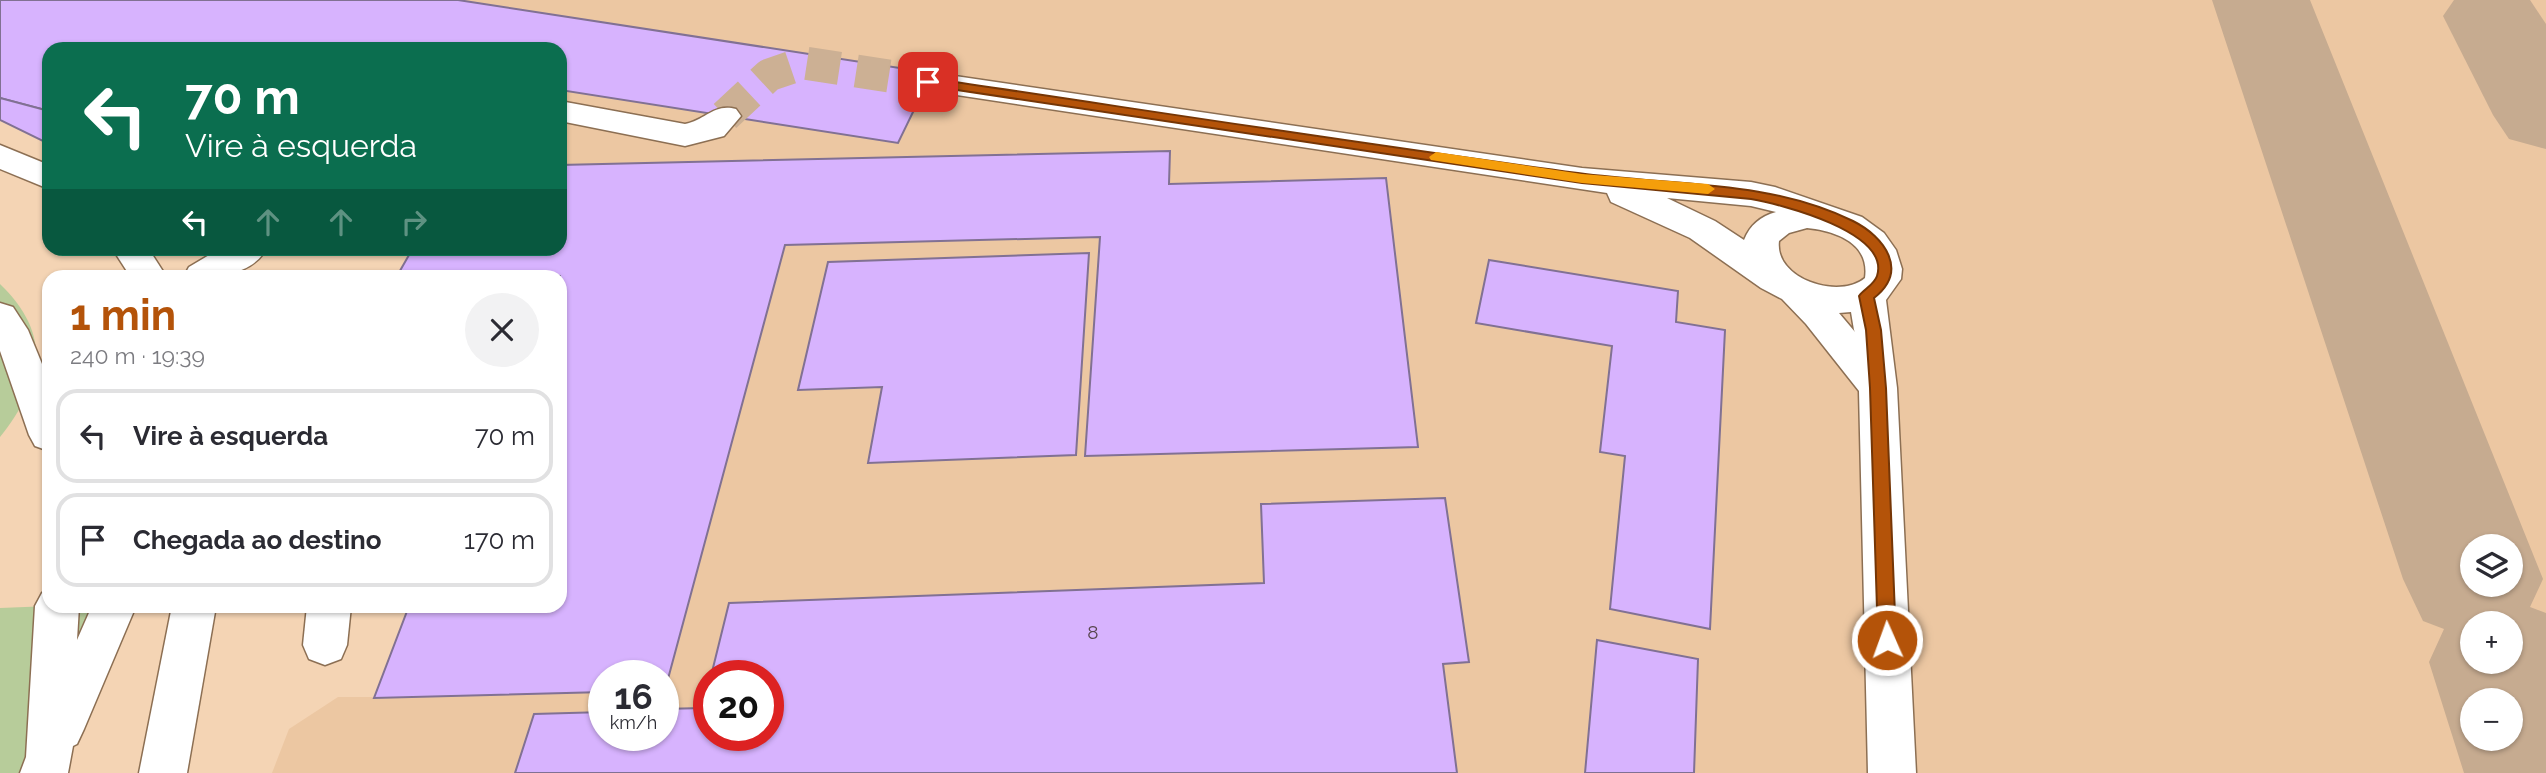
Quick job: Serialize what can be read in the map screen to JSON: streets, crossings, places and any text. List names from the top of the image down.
{
  "house_numbers": ["8"],
  "page": {
    "turn": ["70 m", "Vire à esquerda"],
    "heading": ["1 min", "240 m · 19:39"],
    "list": [
      {
        "name": "Vire à esquerda",
        "value": "70 m"
      },
      {
        "name": "Chegada ao destino",
        "value": "170 m"
      }
    ],
    "map_buttons": ["+", "−"],
    "speed": "16 km/h",
    "limit": "20"
  }
}
